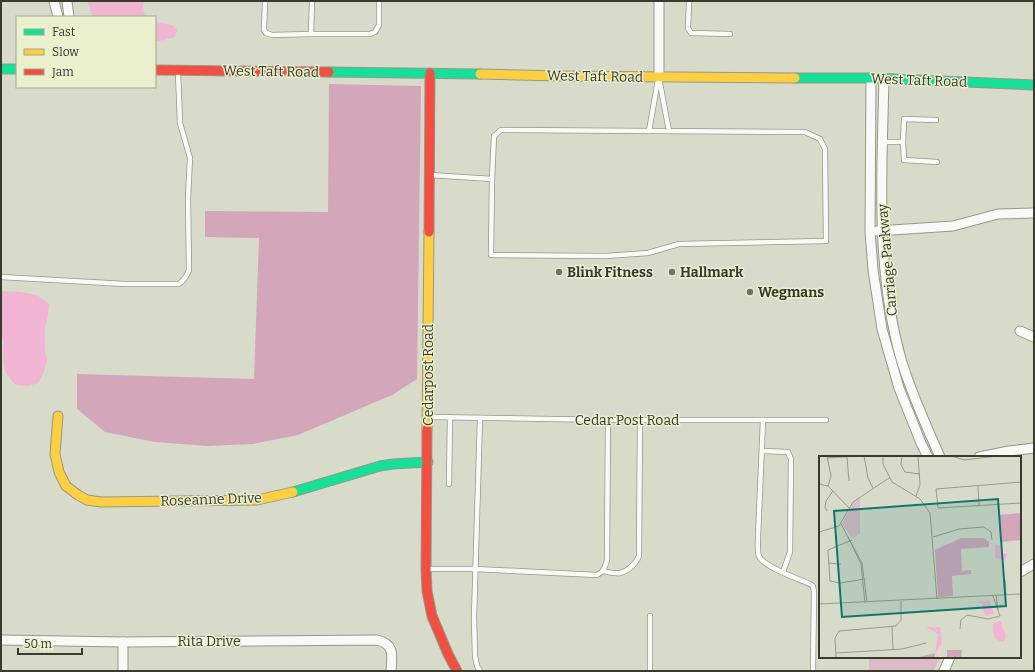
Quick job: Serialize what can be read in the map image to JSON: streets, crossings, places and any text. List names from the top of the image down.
{
  "streets": {
    "street": [
      "West Taft Road",
      "Carriage Parkway",
      "Cedarpost Road",
      "Roseanne Drive",
      "Rita Drive"
    ],
    "lane": ["Cedar Post Road"]
  },
  "crossings": [
    ["West Taft Road", "Carriage Parkway"],
    ["West Taft Road", "Cedarpost Road"],
    ["Cedarpost Road", "Cedar Post Road"],
    ["Cedarpost Road", "Roseanne Drive"]
  ],
  "places": ["Blink Fitness", "Hallmark", "Wegmans"],
  "legend": ["Fast", "Slow", "Jam"],
  "scale_bar": "50 m"
}
